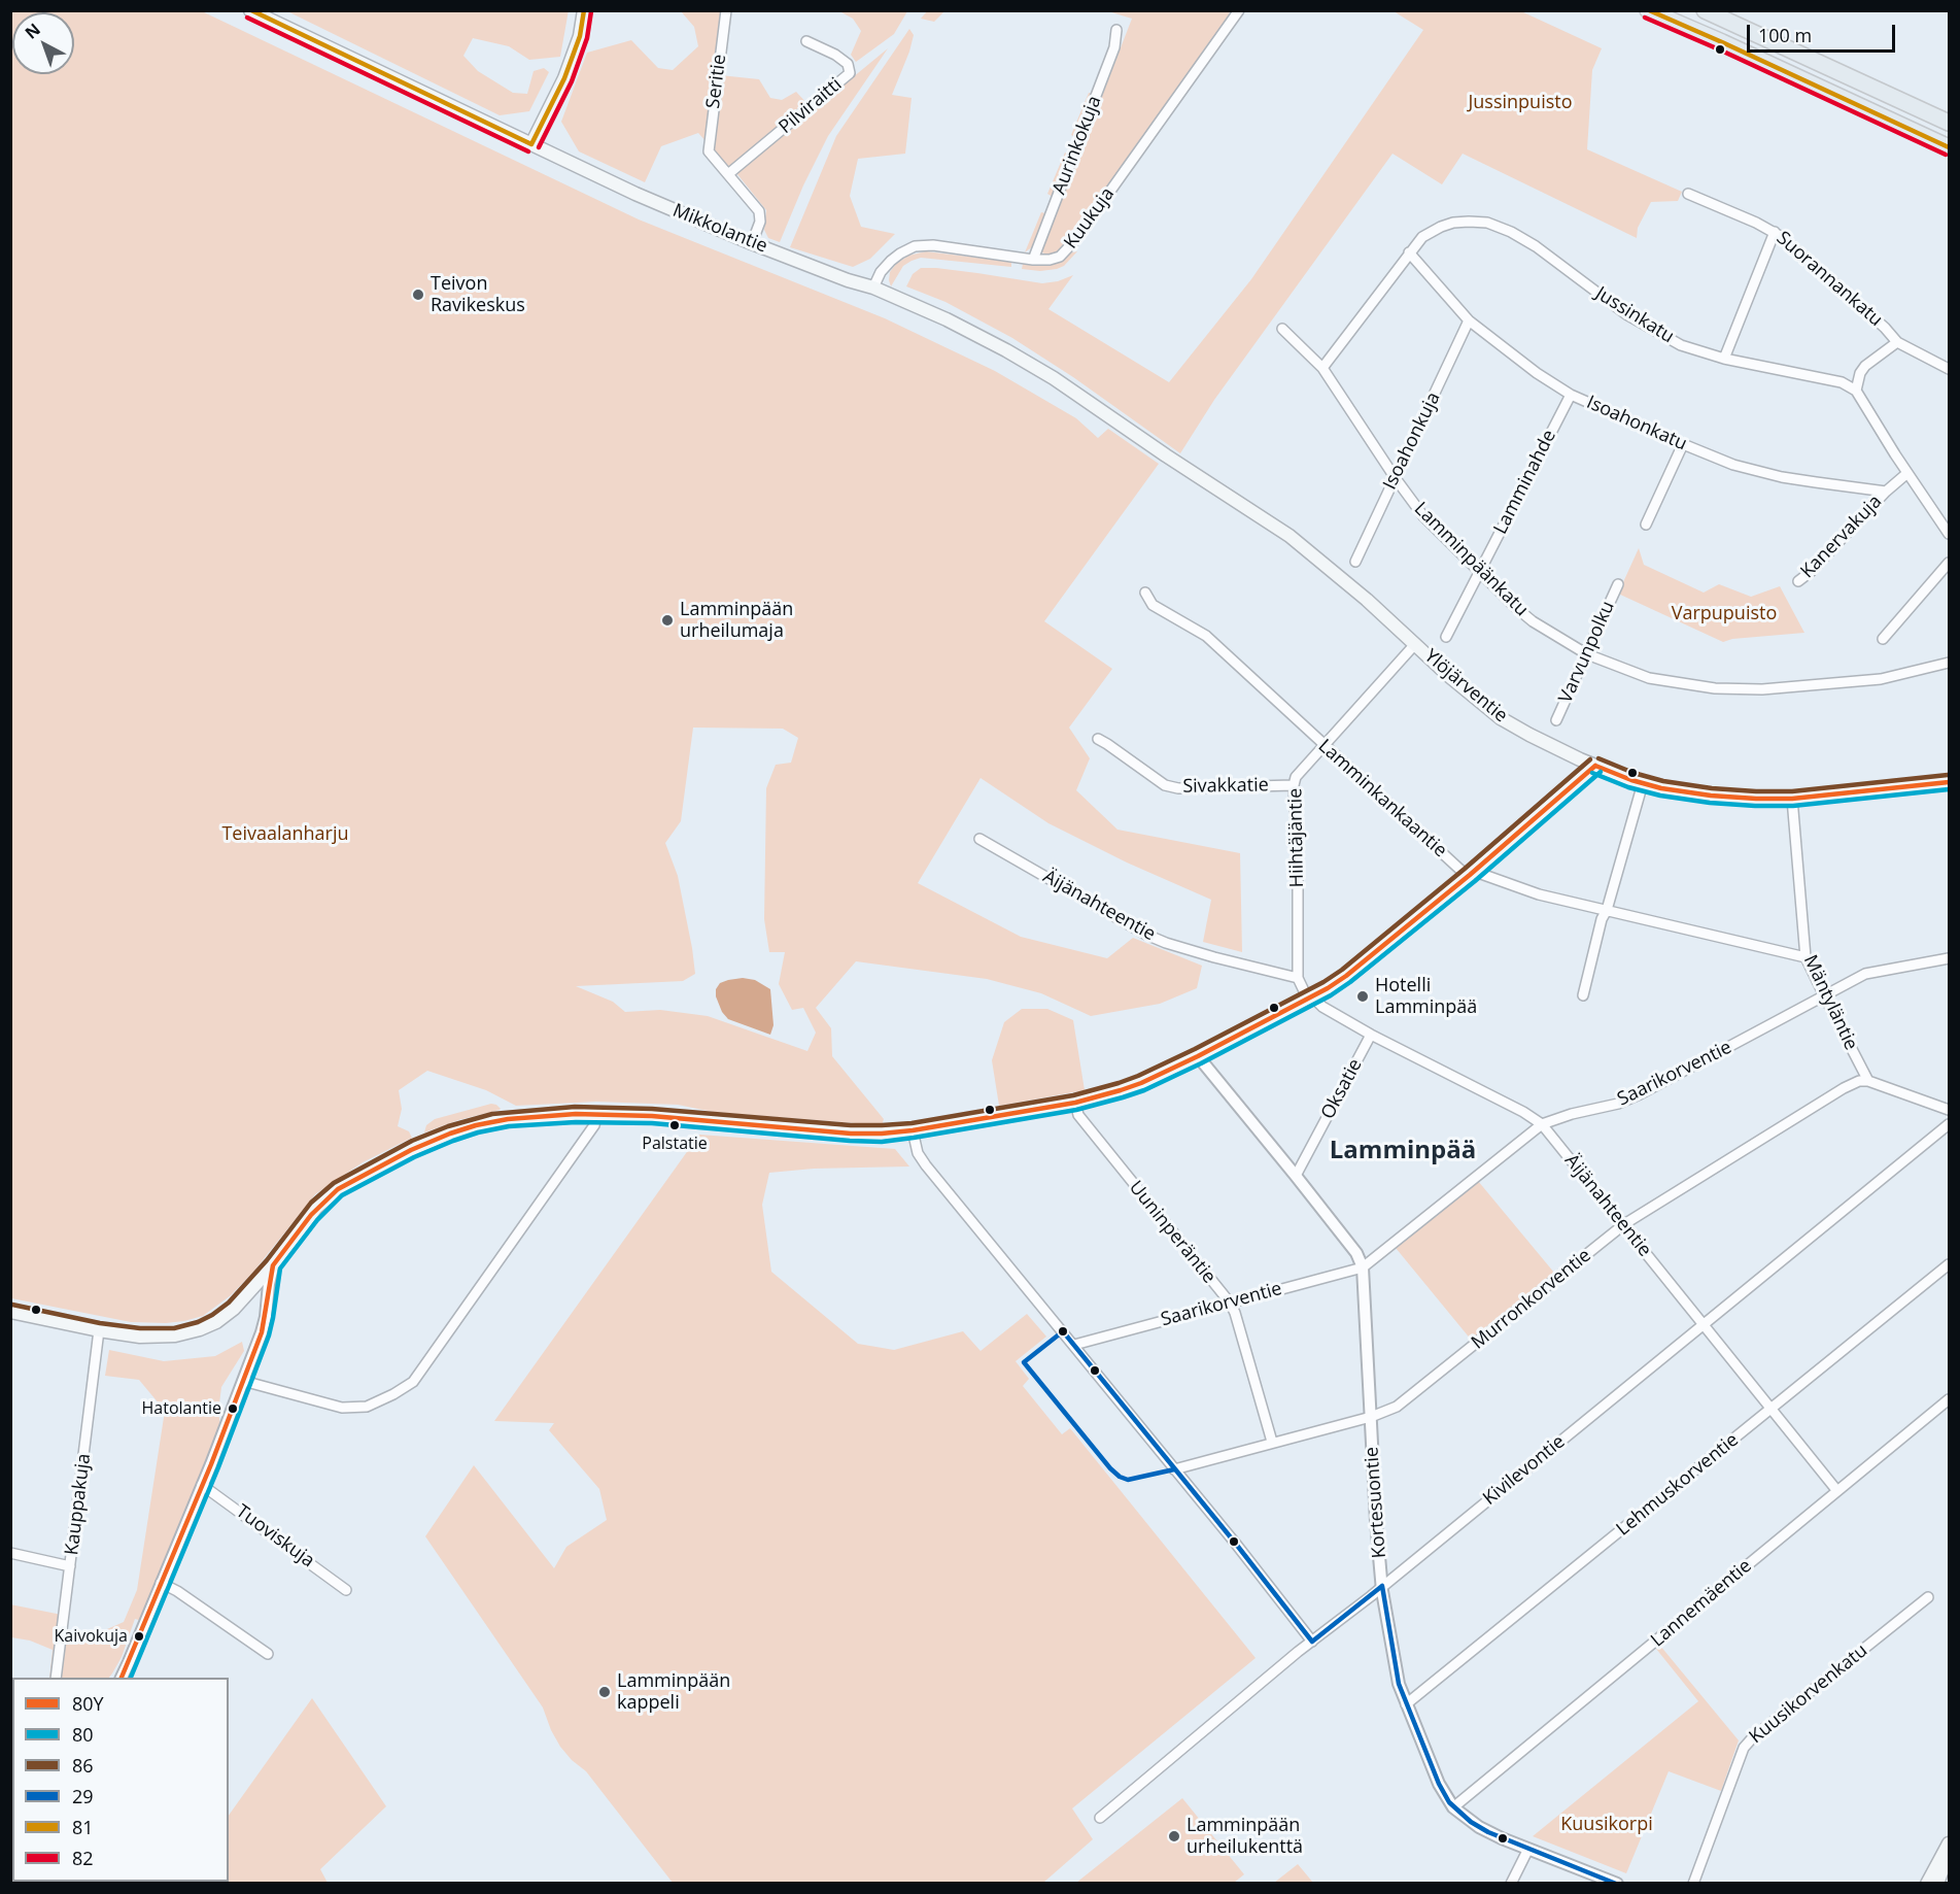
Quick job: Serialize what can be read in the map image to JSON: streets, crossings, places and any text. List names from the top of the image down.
{
  "streets": {
    "main road": ["Mikkolantie", "Ylöjärventie"],
    "street": [
      "Seritie",
      "Pilviraitti",
      "Aurinkokuja",
      "Kuukuja",
      "Suorannankatu",
      "Jussinkatu",
      "Isoahonkatu",
      "Isoahonkuja",
      "Lamminahde",
      "Kanervakuja",
      "Lamminpäänkatu",
      "Varvunpolku",
      "Sivakkatie",
      "Lamminkankaantie",
      "Hiihtäjäntie",
      "Äijänahteentie",
      "Mäntyläntie",
      "Saarikorventie",
      "Oksatie",
      "Uuninperäntie",
      "Murronkorventie",
      "Kivilevontie",
      "Lehmuskorventie",
      "Kortesuontie",
      "Kauppakuja",
      "Tuoviskuja",
      "Lannemäentie",
      "Kuusikorvenkatu"
    ]
  },
  "crossings": [
    ["Seritie", "Pilviraitti"],
    ["Aurinkokuja", "Kuukuja"],
    ["Kuukuja", "Mikkolantie"],
    ["Mikkolantie", "Ylöjärventie"],
    ["Suorannankatu", "Jussinkatu"],
    ["Jussinkatu", "Isoahonkatu"],
    ["Jussinkatu", "Lamminpäänkatu"],
    ["Isoahonkatu", "Isoahonkuja"],
    ["Isoahonkatu", "Lamminahde"],
    ["Isoahonkatu", "Kanervakuja"],
    ["Isoahonkuja", "Lamminpäänkatu"],
    ["Lamminahde", "Lamminpäänkatu"],
    ["Lamminpäänkatu", "Varvunpolku"],
    ["Ylöjärventie", "Hiihtäjäntie"],
    ["Ylöjärventie", "Mäntyläntie"],
    ["Sivakkatie", "Hiihtäjäntie"],
    ["Lamminkankaantie", "Hiihtäjäntie"],
    ["Lamminkankaantie", "Mäntyläntie"],
    ["Hiihtäjäntie", "Äijänahteentie"],
    ["Äijänahteentie", "Saarikorventie"],
    ["Äijänahteentie", "Oksatie"],
    ["Äijänahteentie", "Murronkorventie"],
    ["Äijänahteentie", "Kivilevontie"],
    ["Äijänahteentie", "Lehmuskorventie"],
    ["Äijänahteentie", "Lannemäentie"],
    ["Mäntyläntie", "Saarikorventie"],
    ["Mäntyläntie", "Murronkorventie"],
    ["Saarikorventie", "Uuninperäntie"],
    ["Saarikorventie", "Kortesuontie"],
    ["Oksatie", "Kortesuontie"],
    ["Uuninperäntie", "Murronkorventie"],
    ["Murronkorventie", "Kortesuontie"],
    ["Kivilevontie", "Kortesuontie"],
    ["Lehmuskorventie", "Kortesuontie"],
    ["Kortesuontie", "Lannemäentie"]
  ],
  "districts": ["Lamminpää"],
  "parks": [
    "Jussinpuisto",
    "Varpupuisto",
    "Teivaalanharju",
    "Kuusikorpi"
  ],
  "places": [
    "Teivon Ravikeskus",
    "Lamminpään urheilumaja",
    "Hotelli Lamminpää",
    "Palstatie",
    "Hatolantie",
    "Kaivokuja",
    "Lamminpään kappeli",
    "Lamminpään urheilukenttä"
  ],
  "lines": [
    "transit line 81",
    "transit line 82",
    "transit line 86",
    "transit line 80Y",
    "transit line 80",
    "transit line 29"
  ],
  "legend": [
    "80Y",
    "80",
    "86",
    "29",
    "81",
    "82"
  ],
  "scale_bar": "100 m",
  "north": "top left"
}
